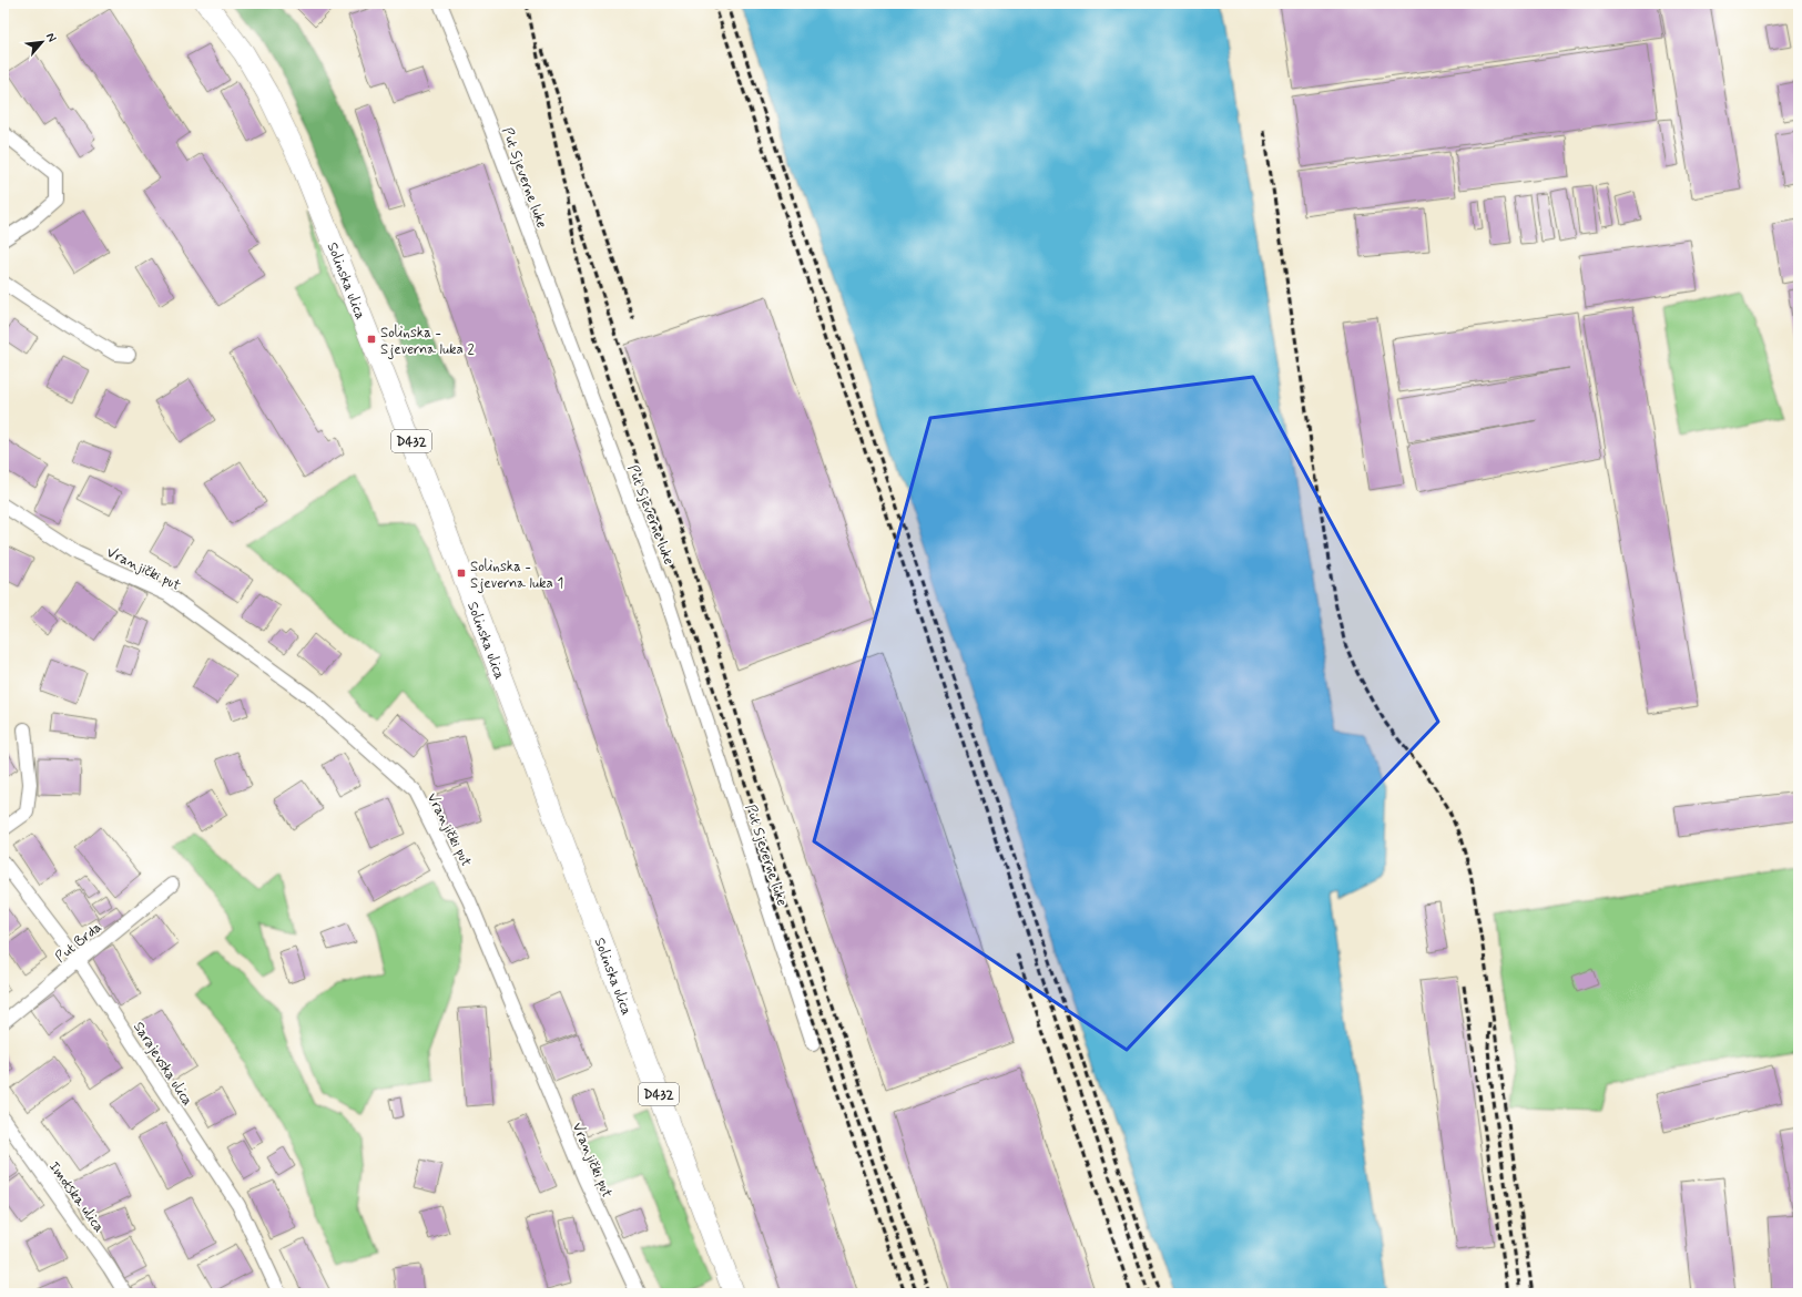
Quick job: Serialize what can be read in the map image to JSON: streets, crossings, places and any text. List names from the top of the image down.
{
  "streets": {
    "main road": ["Solinska ulica", "D432"],
    "street": [
      "Put Sjeverne luke",
      "Vranjički put",
      "Put Brda",
      "Sarajevska ulica",
      "Imotska ulica"
    ]
  },
  "crossings": [
    ["Put Brda", "Sarajevska ulica"]
  ],
  "places": {
    "transit": ["Solinska - Sjeverna luka 2", "Solinska - Sjeverna luka 1"]
  },
  "north": "top right"
}
